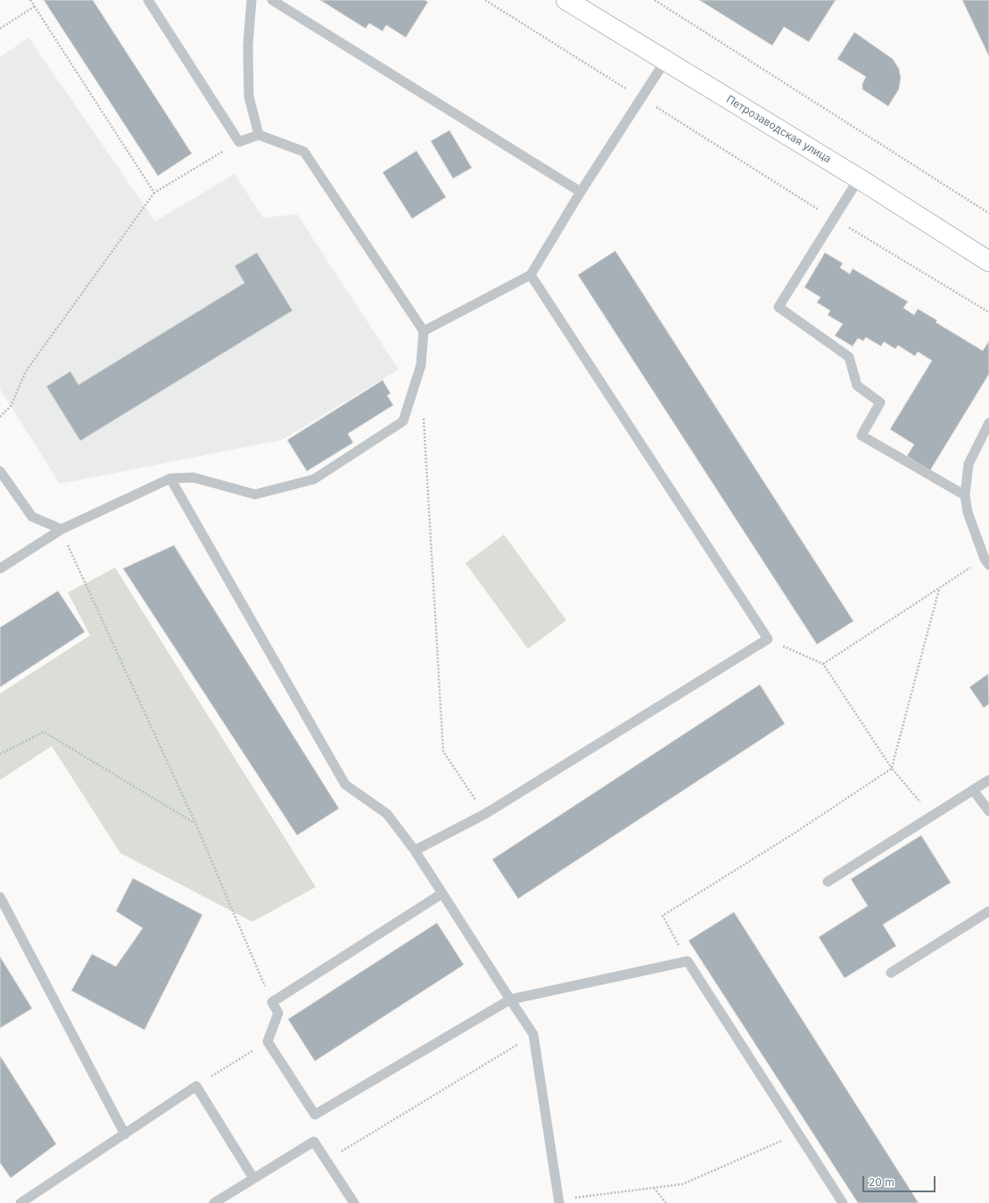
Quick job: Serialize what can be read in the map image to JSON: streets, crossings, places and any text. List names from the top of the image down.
{
  "streets": {
    "main road": ["Петрозаводская улица"]
  },
  "scale_bar": "20 m"
}
